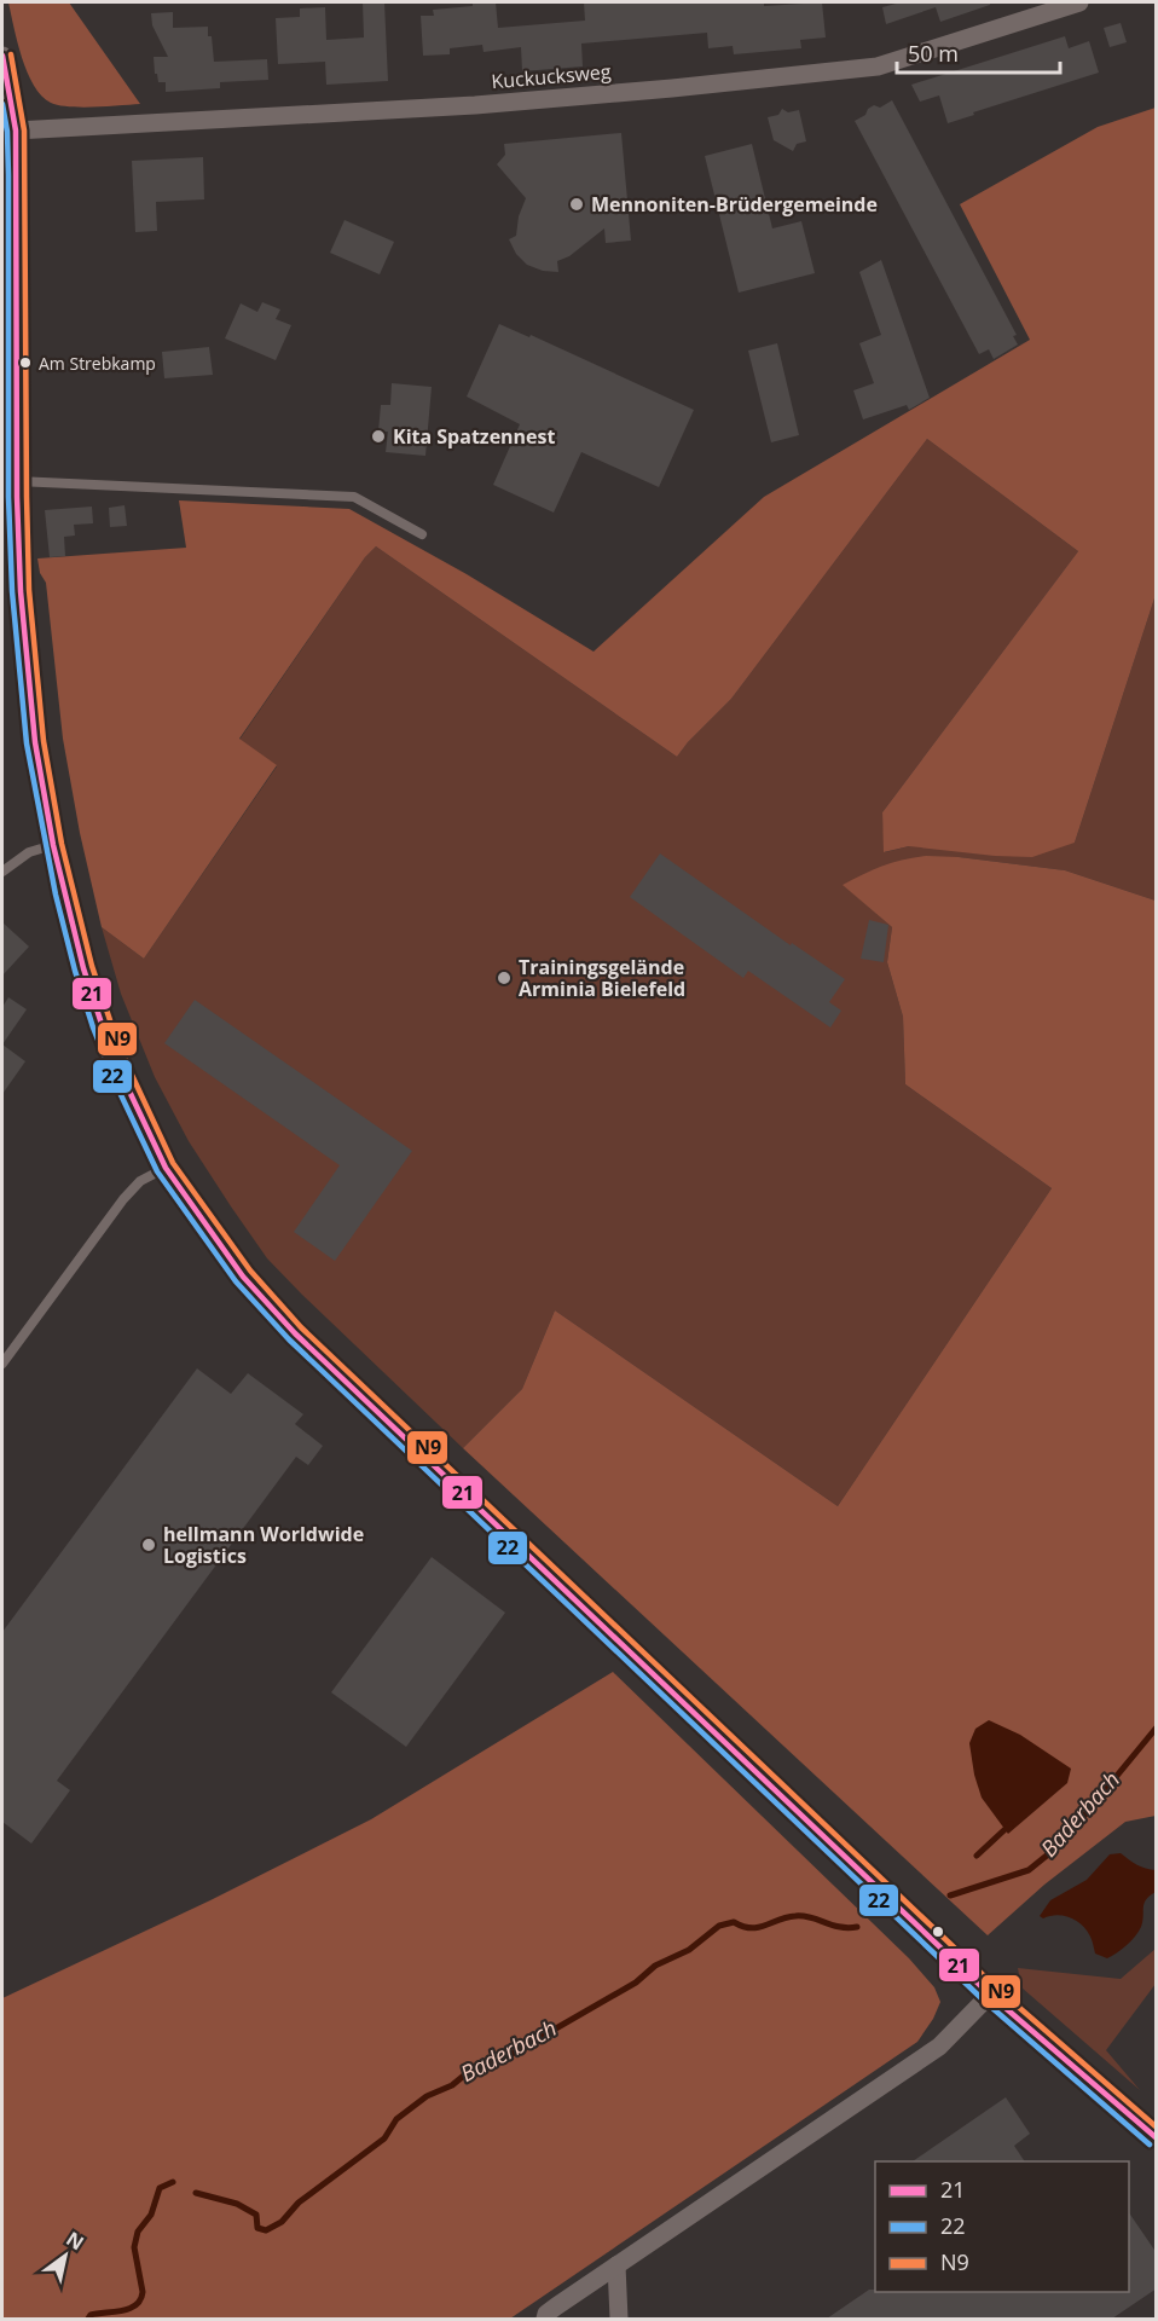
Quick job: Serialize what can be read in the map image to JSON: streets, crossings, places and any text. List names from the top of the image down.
{
  "streets": {
    "street": ["Kuckucksweg"]
  },
  "water": ["Baderbach"],
  "places": [
    "Mennoniten-Brüdergemeinde",
    "Am Strebkamp",
    "Kita Spatzennest",
    "Trainingsgelände Arminia Bielefeld",
    "hellmann Worldwide Logistics"
  ],
  "lines": ["transit line N9", "transit line 21", "transit line 22"],
  "legend": ["21", "22", "N9"],
  "scale_bar": "50 m",
  "north": "top right"
}
